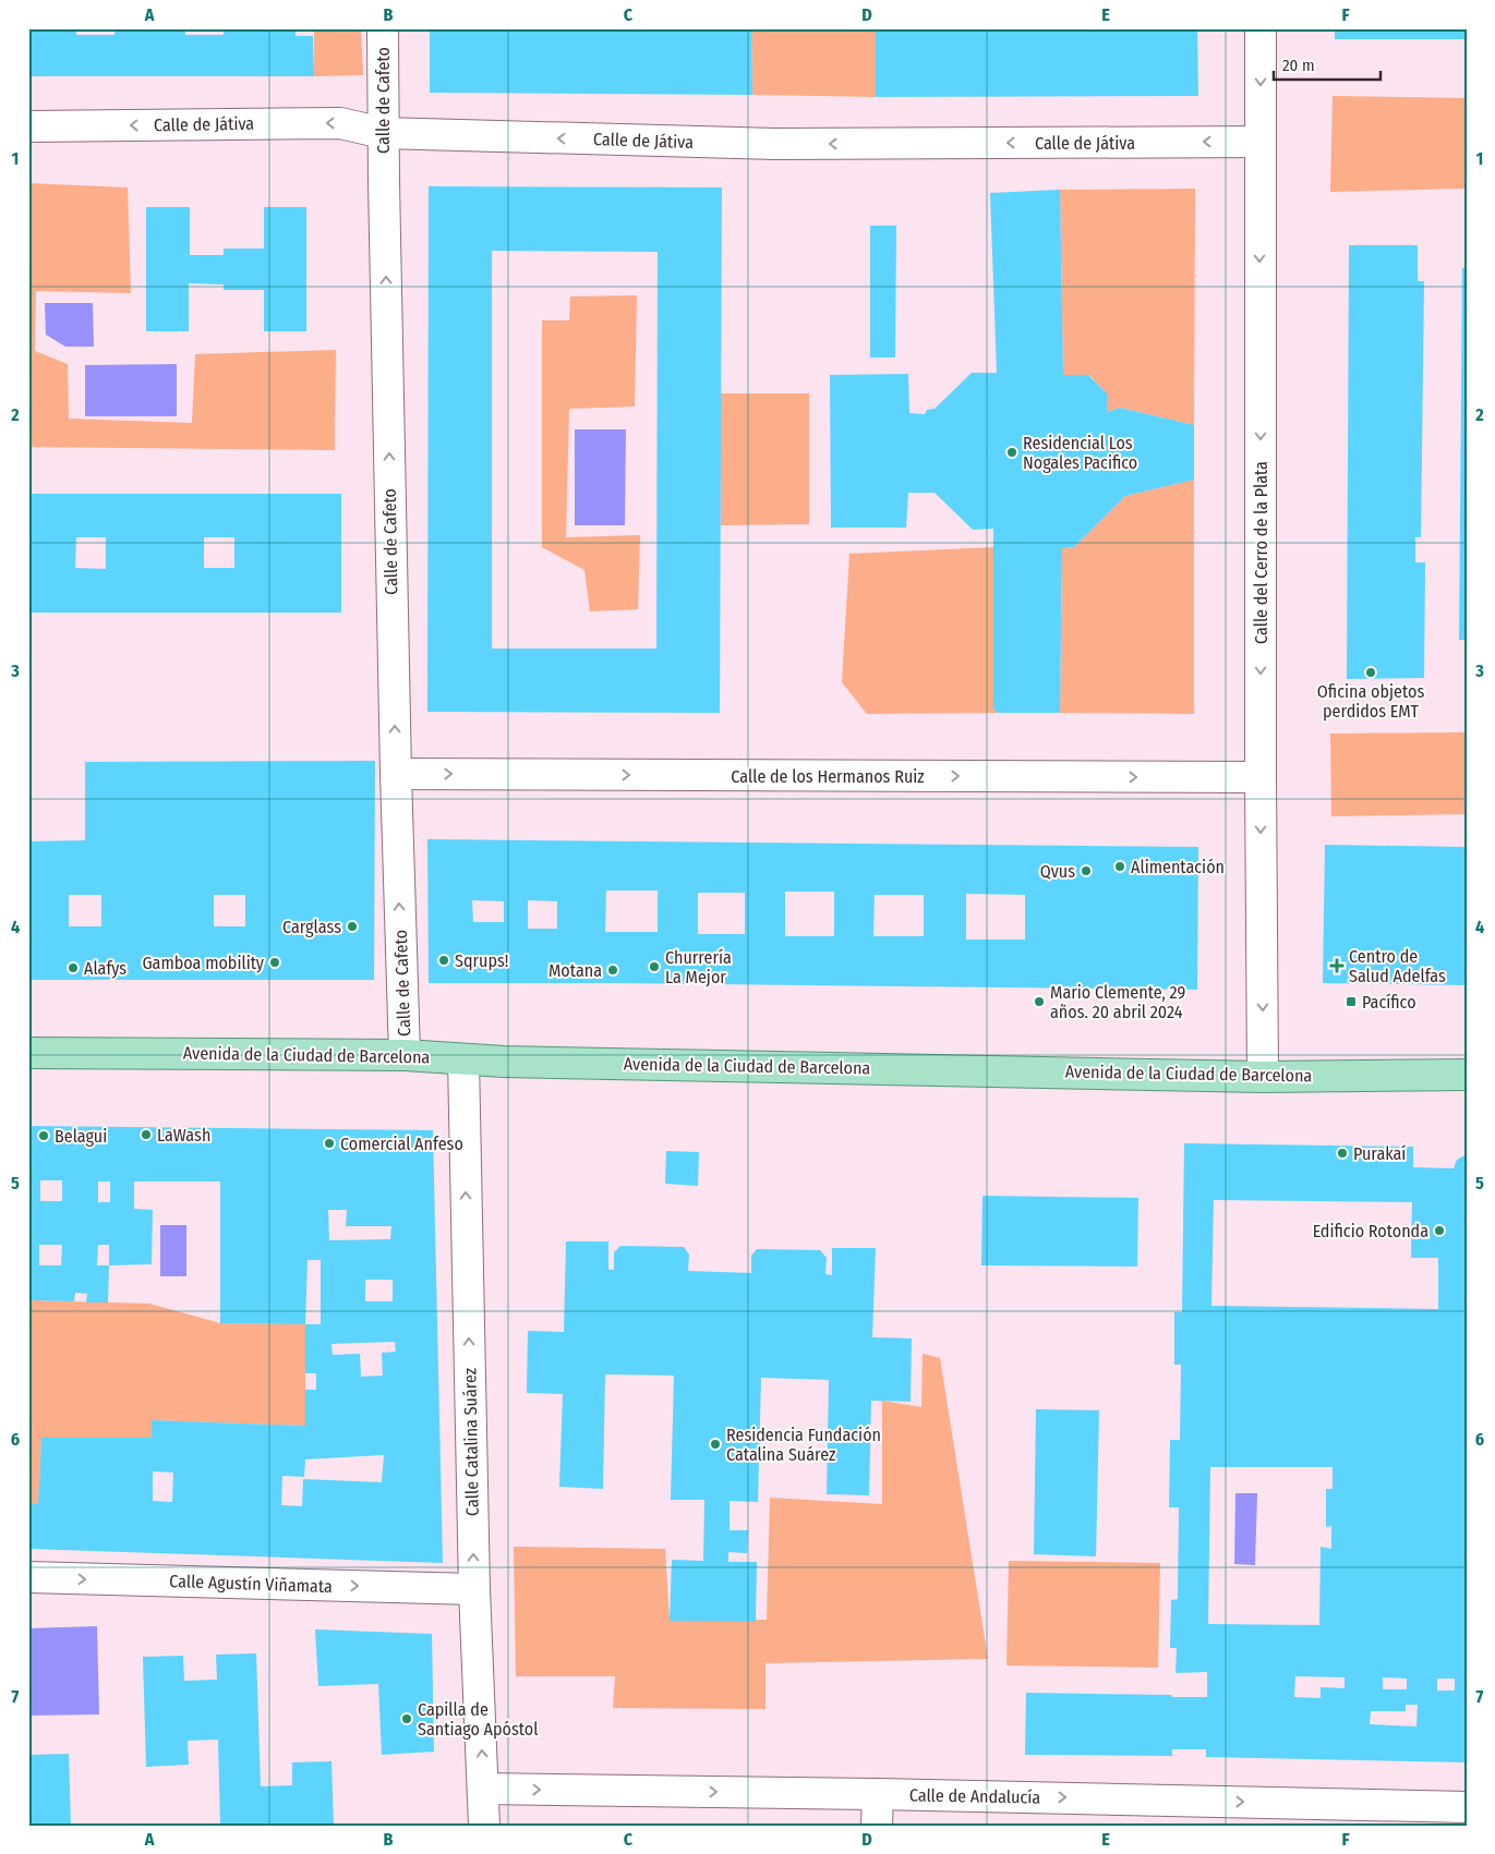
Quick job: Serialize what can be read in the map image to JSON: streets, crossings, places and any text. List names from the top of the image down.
{
  "streets": {
    "main road": ["Avenida de la Ciudad de Barcelona"],
    "street": [
      "Calle de Cafeto",
      "Calle de Játiva",
      "Calle del Cerro de la Plata",
      "Calle de los Hermanos Ruiz",
      "Calle Catalina Suárez",
      "Calle Agustín Viñamata",
      "Calle de Andalucía"
    ]
  },
  "crossings": [
    ["Calle de Cafeto", "Calle de Játiva"],
    ["Calle de Cafeto", "Calle de los Hermanos Ruiz"],
    ["Calle de Cafeto", "Avenida de la Ciudad de Barcelona"],
    ["Calle de Játiva", "Calle del Cerro de la Plata"],
    ["Calle del Cerro de la Plata", "Calle de los Hermanos Ruiz"],
    ["Calle del Cerro de la Plata", "Avenida de la Ciudad de Barcelona"],
    ["Avenida de la Ciudad de Barcelona", "Calle Catalina Suárez"],
    ["Calle Catalina Suárez", "Calle Agustín Viñamata"],
    ["Calle Catalina Suárez", "Calle de Andalucía"]
  ],
  "one_way": [
    "Calle de Cafeto",
    "Calle de Játiva",
    "Calle del Cerro de la Plata",
    "Calle de los Hermanos Ruiz",
    "Calle Catalina Suárez",
    "Calle Agustín Viñamata",
    "Calle de Andalucía"
  ],
  "places": {
    "other": [
      "Residencial Los Nogales Pacifico",
      "Oficina objetos perdidos EMT",
      "Alimentación",
      "Qvus",
      "Carglass",
      "Sqrups!",
      "Gamboa mobility",
      "Churrería La Mejor",
      "Alafys",
      "Motana",
      "Mario Clemente, 29 años. 20 abril 2024",
      "LaWash",
      "Belagui",
      "Comercial Anfeso",
      "Purakaí",
      "Edificio Rotonda",
      "Residencia Fundación Catalina Suárez",
      "Capilla de Santiago Apóstol"
    ],
    "health": ["Centro de Salud Adelfas"],
    "transit": ["Pacífico"]
  },
  "scale_bar": "20 m",
  "grid": {
    "columns": [
      "A",
      "B",
      "C",
      "D",
      "E",
      "F"
    ],
    "rows": [
      "1",
      "2",
      "3",
      "4",
      "5",
      "6",
      "7"
    ]
  }
}
